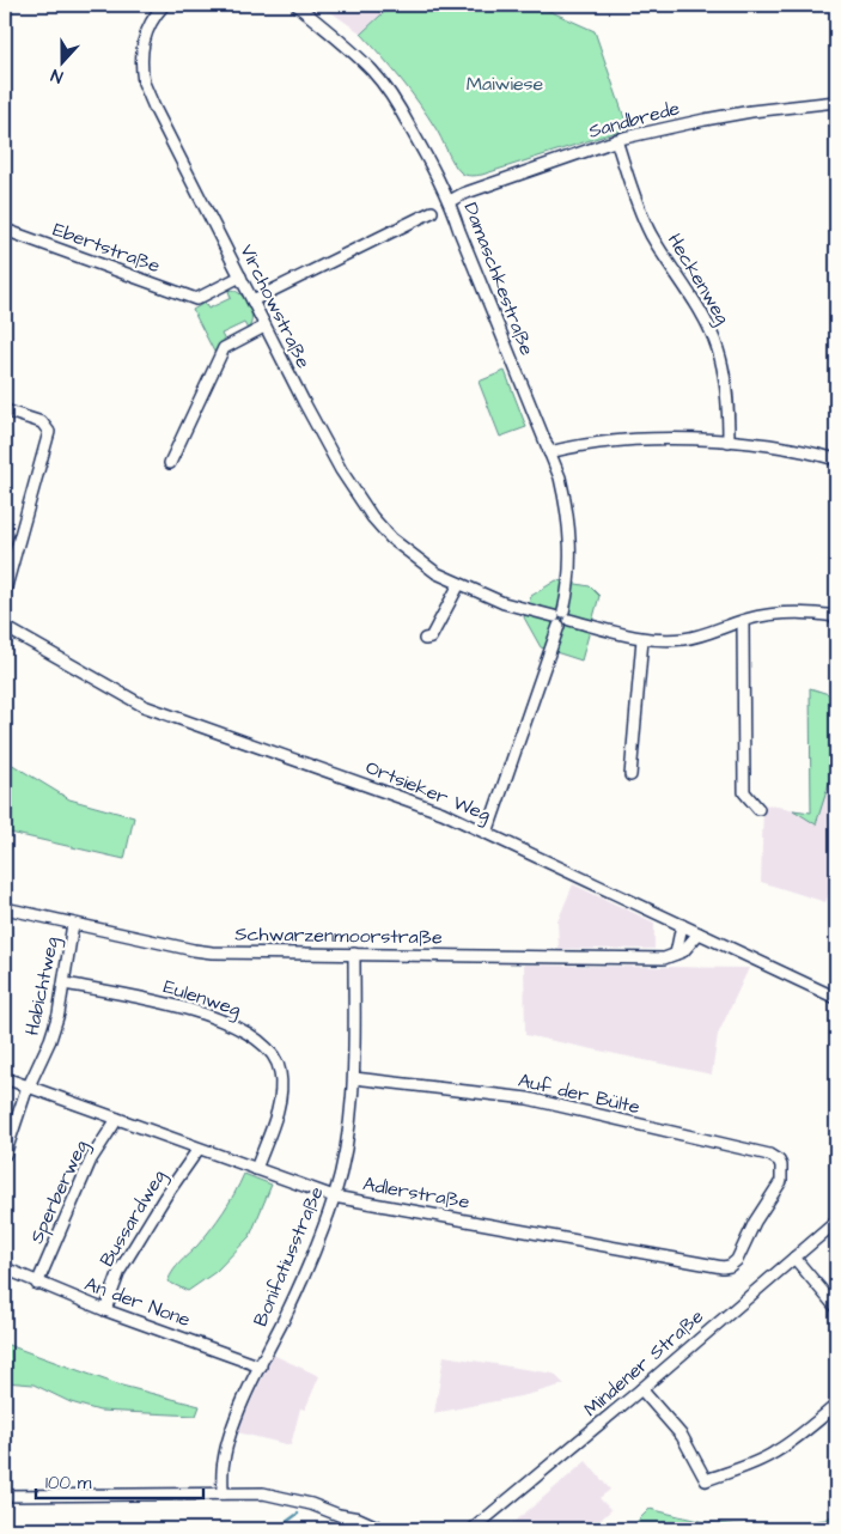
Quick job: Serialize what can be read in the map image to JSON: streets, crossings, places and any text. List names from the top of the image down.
{
  "streets": {
    "street": [
      "Sandbrede",
      "Ebertstraße",
      "Damaschkestraße",
      "Heckenweg",
      "Virchowstraße",
      "Ortsieker Weg",
      "Schwarzenmoorstraße",
      "Habichtweg",
      "Eulenweg",
      "Auf der Bülte",
      "Sperberweg",
      "Adlerstraße",
      "Bussardweg",
      "Bonifatiusstraße",
      "An der None",
      "Mindener Straße"
    ]
  },
  "crossings": [
    ["Sandbrede", "Damaschkestraße"],
    ["Sandbrede", "Heckenweg"],
    ["Ebertstraße", "Virchowstraße"],
    ["Damaschkestraße", "Virchowstraße"],
    ["Damaschkestraße", "Ortsieker Weg"],
    ["Schwarzenmoorstraße", "Habichtweg"],
    ["Schwarzenmoorstraße", "Bonifatiusstraße"],
    ["Habichtweg", "Eulenweg"],
    ["Habichtweg", "Adlerstraße"],
    ["Eulenweg", "Adlerstraße"],
    ["Auf der Bülte", "Adlerstraße"],
    ["Auf der Bülte", "Bonifatiusstraße"],
    ["Sperberweg", "Adlerstraße"],
    ["Sperberweg", "An der None"],
    ["Adlerstraße", "Bussardweg"],
    ["Adlerstraße", "Bonifatiusstraße"],
    ["Bussardweg", "An der None"],
    ["Bonifatiusstraße", "An der None"]
  ],
  "parks": ["Maiwiese"],
  "scale_bar": "100 m",
  "north": "bottom"
}
